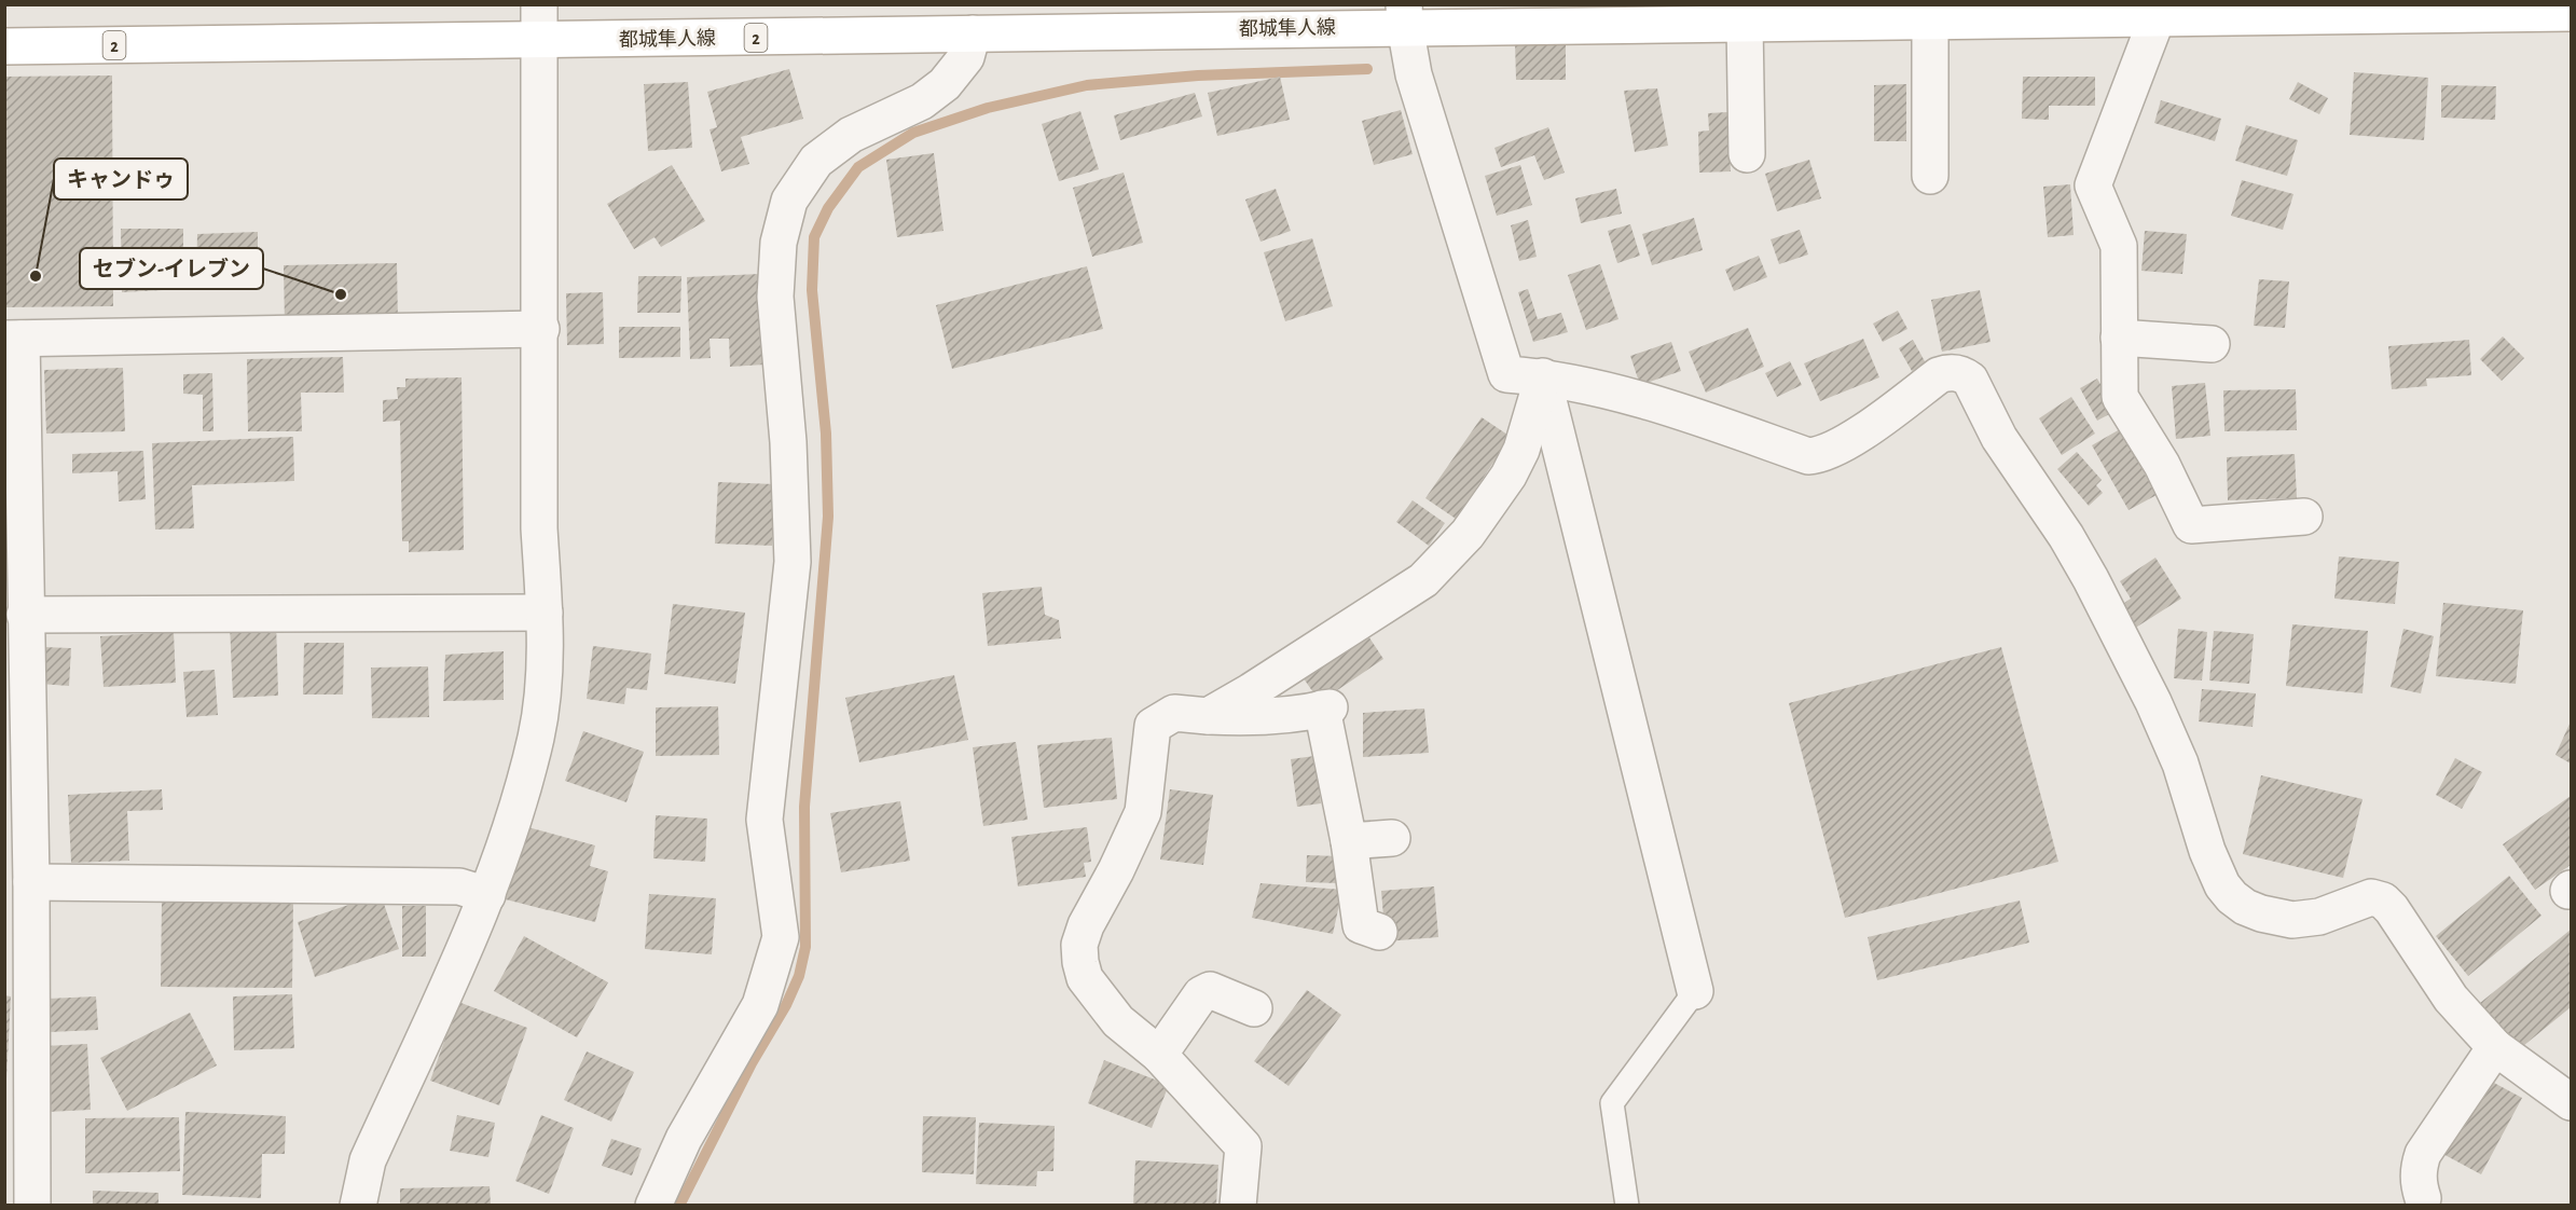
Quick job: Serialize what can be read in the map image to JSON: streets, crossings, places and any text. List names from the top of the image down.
{
  "streets": {
    "main road": ["都城隼人線", "2"]
  },
  "places": ["キャンドゥ", "セブン-イレブン"]
}
